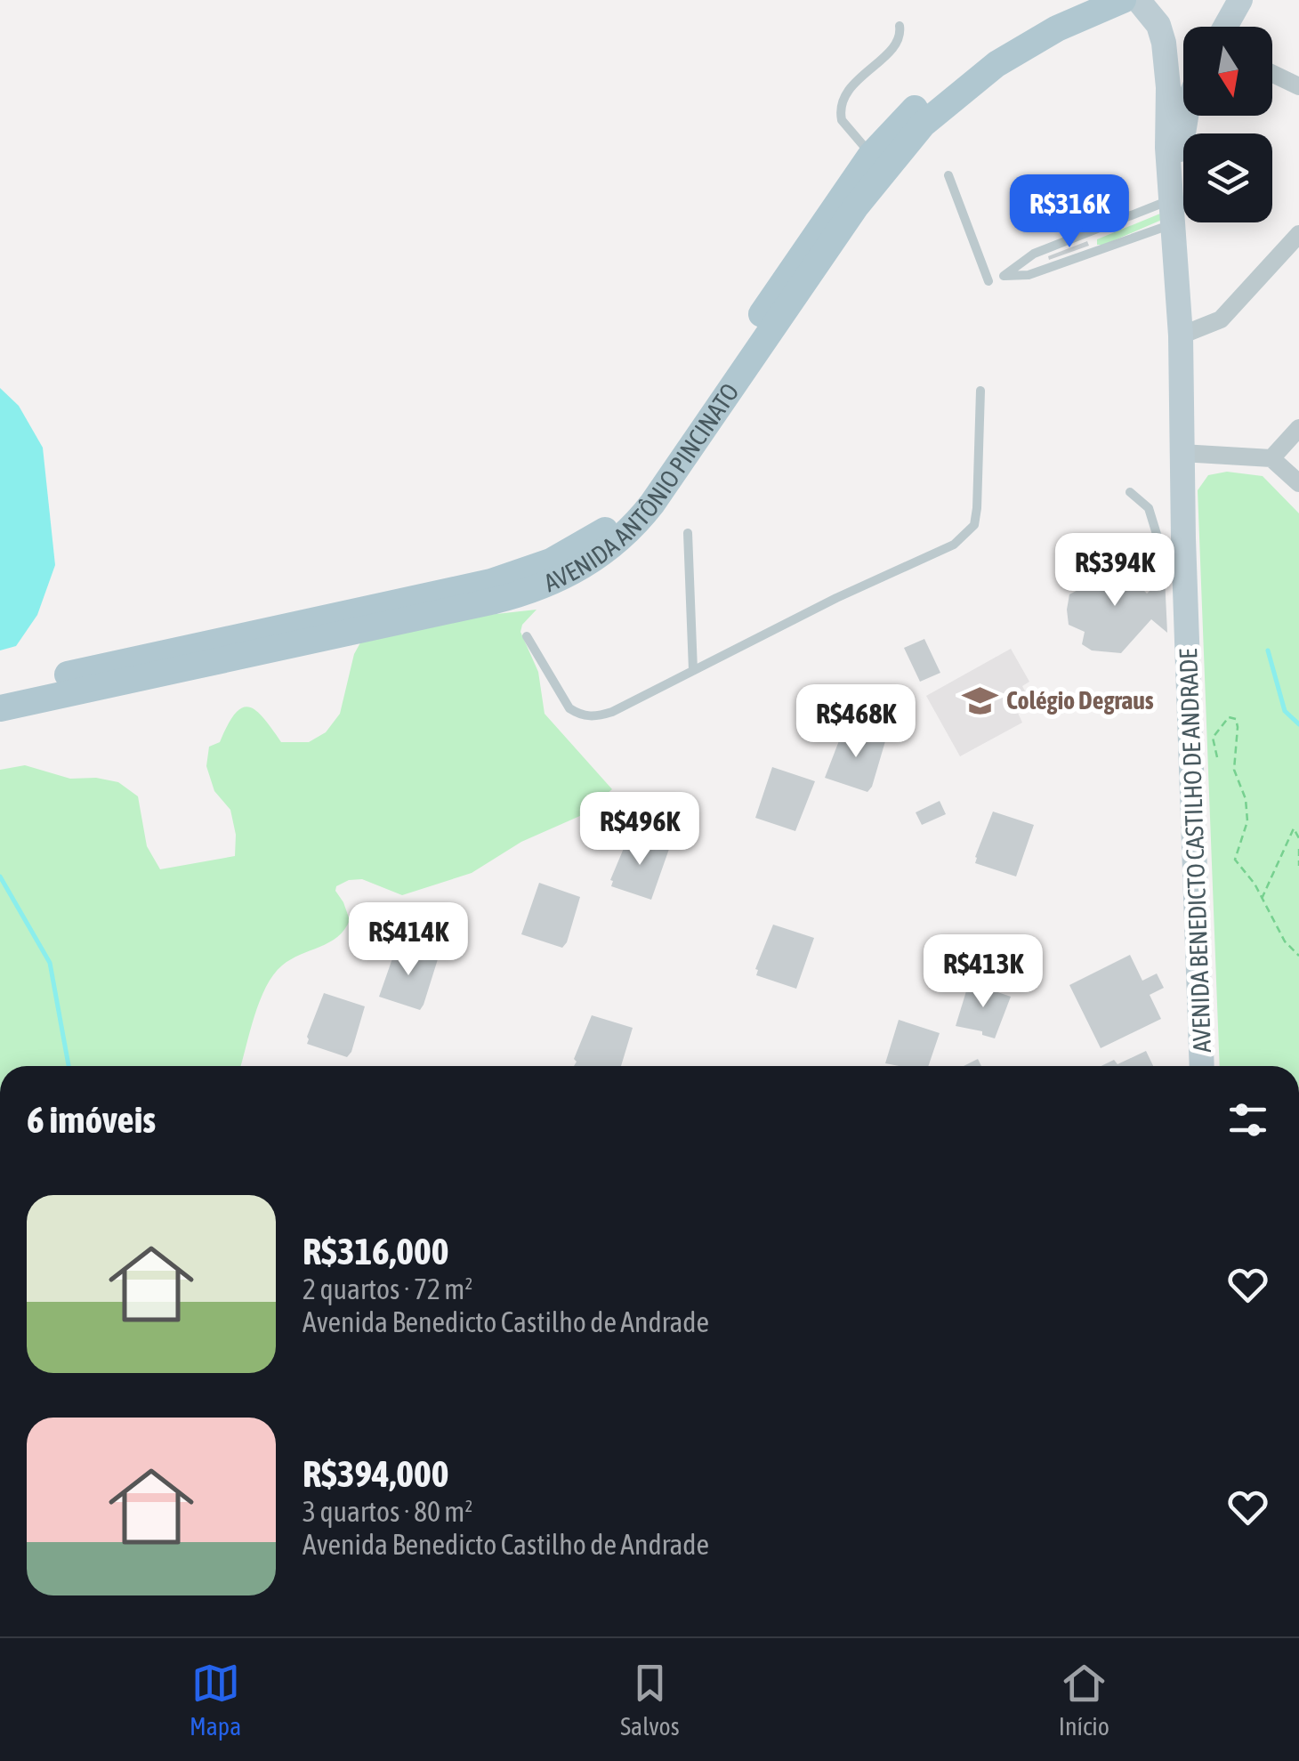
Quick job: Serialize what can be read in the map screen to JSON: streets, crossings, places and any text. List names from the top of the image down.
{
  "streets": {
    "main road": ["AVENIDA ANTÔNIO PINCINATO", "AVENIDA BENEDICTO CASTILHO DE ANDRADE"]
  },
  "places": {
    "school or university": ["Colégio Degraus"]
  },
  "north": "bottom",
  "page": {
    "price": [
      "R$316K",
      "R$394K",
      "R$468K",
      "R$496K",
      "R$414K",
      "R$413K"
    ],
    "heading": "6 imóveis",
    "list": [
      {
        "name": "R$316,000",
        "note": "2 quartos · 72 m² · Avenida Benedicto Castilho de Andrade"
      },
      {
        "name": "R$394,000",
        "note": "3 quartos · 80 m² · Avenida Benedicto Castilho de Andrade"
      }
    ],
    "tabs": ["Mapa", "Salvos", "Início"]
  }
}
